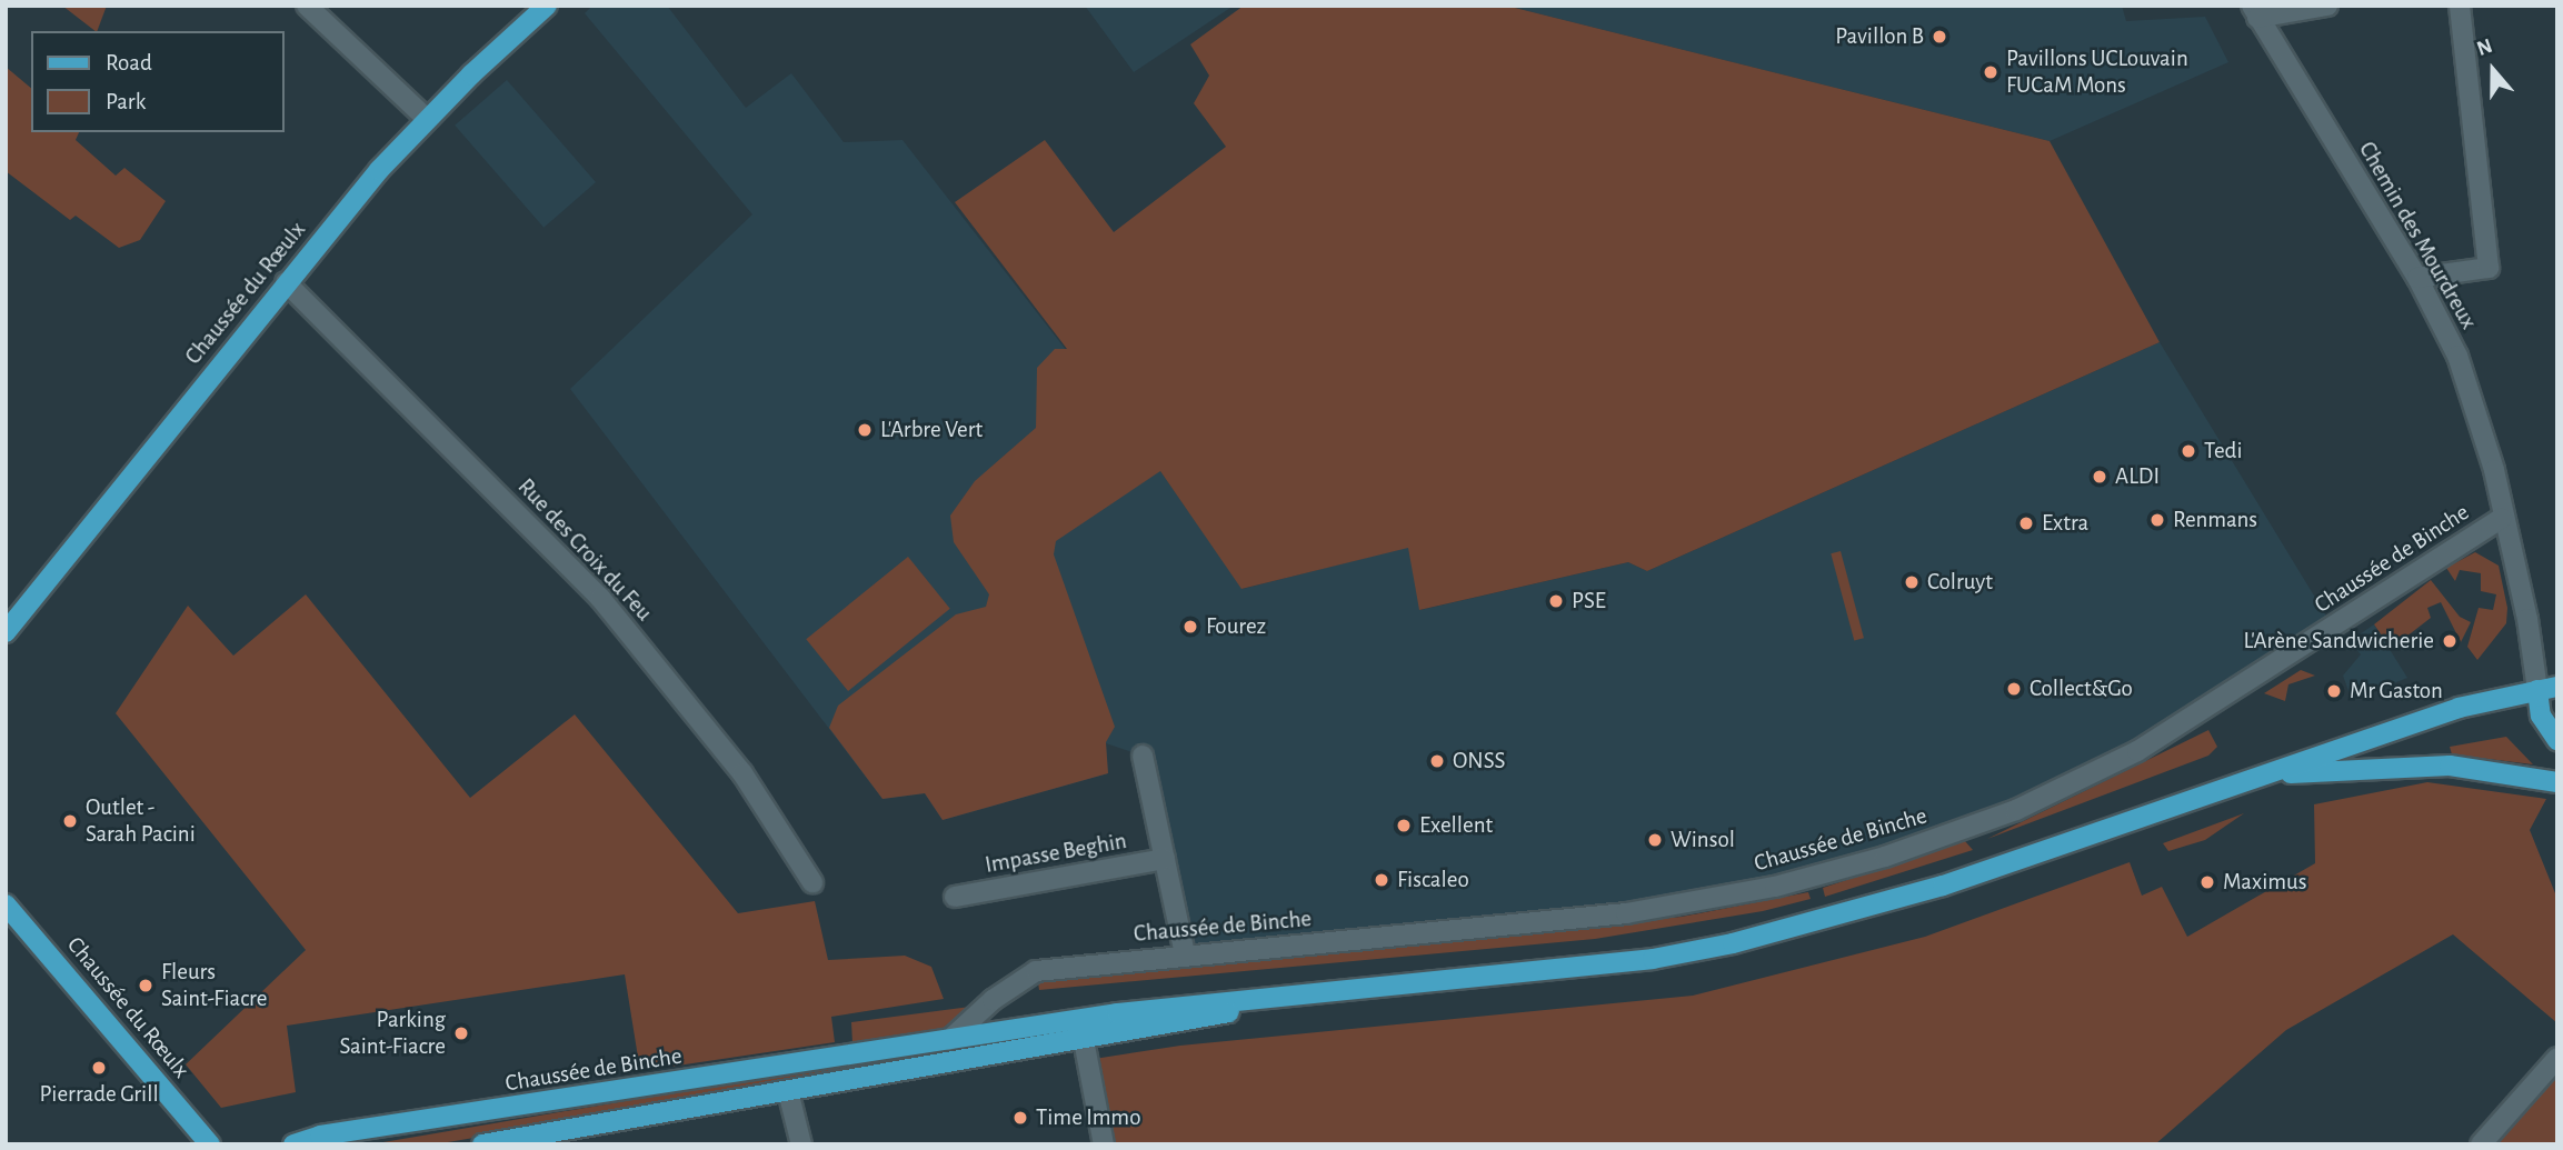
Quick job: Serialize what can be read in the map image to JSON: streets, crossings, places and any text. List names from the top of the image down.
{
  "streets": {
    "main road": ["Chaussée du Rœulx", "Chaussée de Binche"],
    "street": ["Chemin des Mourdreux", "Rue des Croix du Feu", "Impasse Beghin"]
  },
  "crossings": [
    ["Chemin des Mourdreux", "Chaussée de Binche"],
    ["Chaussée du Rœulx", "Rue des Croix du Feu"]
  ],
  "places": [
    "Pavillon B",
    "Pavillons UCLouvain FUCaM Mons",
    "L'Arbre Vert",
    "Tedi",
    "ALDI",
    "Renmans",
    "Extra",
    "Colruyt",
    "PSE",
    "Fourez",
    "L'Arène Sandwicherie",
    "Collect&Go",
    "Mr Gaston",
    "ONSS",
    "Outlet - Sarah Pacini",
    "Exellent",
    "Winsol",
    "Fiscaleo",
    "Maximus",
    "Fleurs Saint-Fiacre",
    "Parking Saint-Fiacre",
    "Pierrade Grill",
    "Time Immo"
  ],
  "legend": ["Road", "Park"],
  "north": "top"
}
